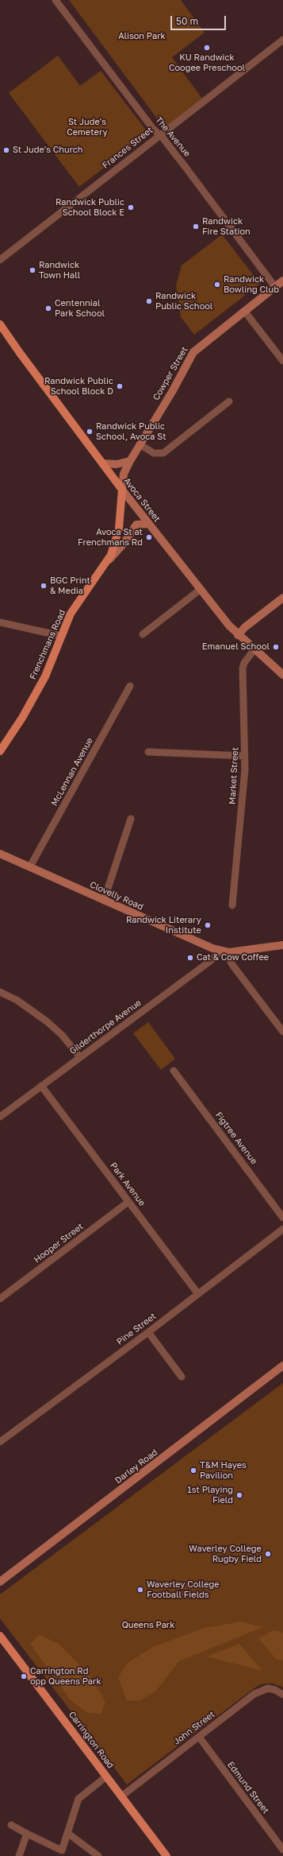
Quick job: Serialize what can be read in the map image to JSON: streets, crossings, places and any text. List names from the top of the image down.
{
  "streets": {
    "main road": [
      "Cowper Street",
      "Avoca Street",
      "Frenchmans Road",
      "Clovelly Road",
      "Darley Road",
      "Carrington Road"
    ],
    "street": [
      "The Avenue",
      "Frances Street",
      "McLennan Avenue",
      "Market Street",
      "Gilderthorpe Avenue",
      "Figtree Avenue",
      "Park Avenue",
      "Hooper Street",
      "Pine Street",
      "John Street",
      "Edmund Street"
    ]
  },
  "crossings": [
    ["The Avenue", "Frances Street"],
    ["The Avenue", "Cowper Street"],
    ["Cowper Street", "Avoca Street"],
    ["Cowper Street", "Frenchmans Road"],
    ["Avoca Street", "Frenchmans Road"],
    ["Avoca Street", "Market Street"],
    ["McLennan Avenue", "Clovelly Road"],
    ["Clovelly Road", "Gilderthorpe Avenue"],
    ["Gilderthorpe Avenue", "Park Avenue"],
    ["Park Avenue", "Hooper Street"],
    ["Park Avenue", "Pine Street"],
    ["John Street", "Carrington Road"],
    ["John Street", "Edmund Street"]
  ],
  "parks": ["Alison Park", "St Jude's Cemetery", "Queens Park"],
  "places": [
    "KU Randwick Coogee Preschool",
    "St Jude's Church",
    "Randwick Public School Block E",
    "Randwick Fire Station",
    "Randwick Town Hall",
    "Randwick Bowling Club",
    "Randwick Public School",
    "Centennial Park School",
    "Randwick Public School Block D",
    "Randwick Public School, Avoca St",
    "Avoca St at Frenchmans Rd",
    "BGC Print & Media",
    "Emanuel School",
    "Randwick Literary Institute",
    "Cat & Cow Coffee",
    "T&M Hayes Pavilion",
    "1st Playing Field",
    "Waverley College Rugby Field",
    "Waverley College Football Fields",
    "Carrington Rd opp Queens Park"
  ],
  "scale_bar": "50 m"
}
